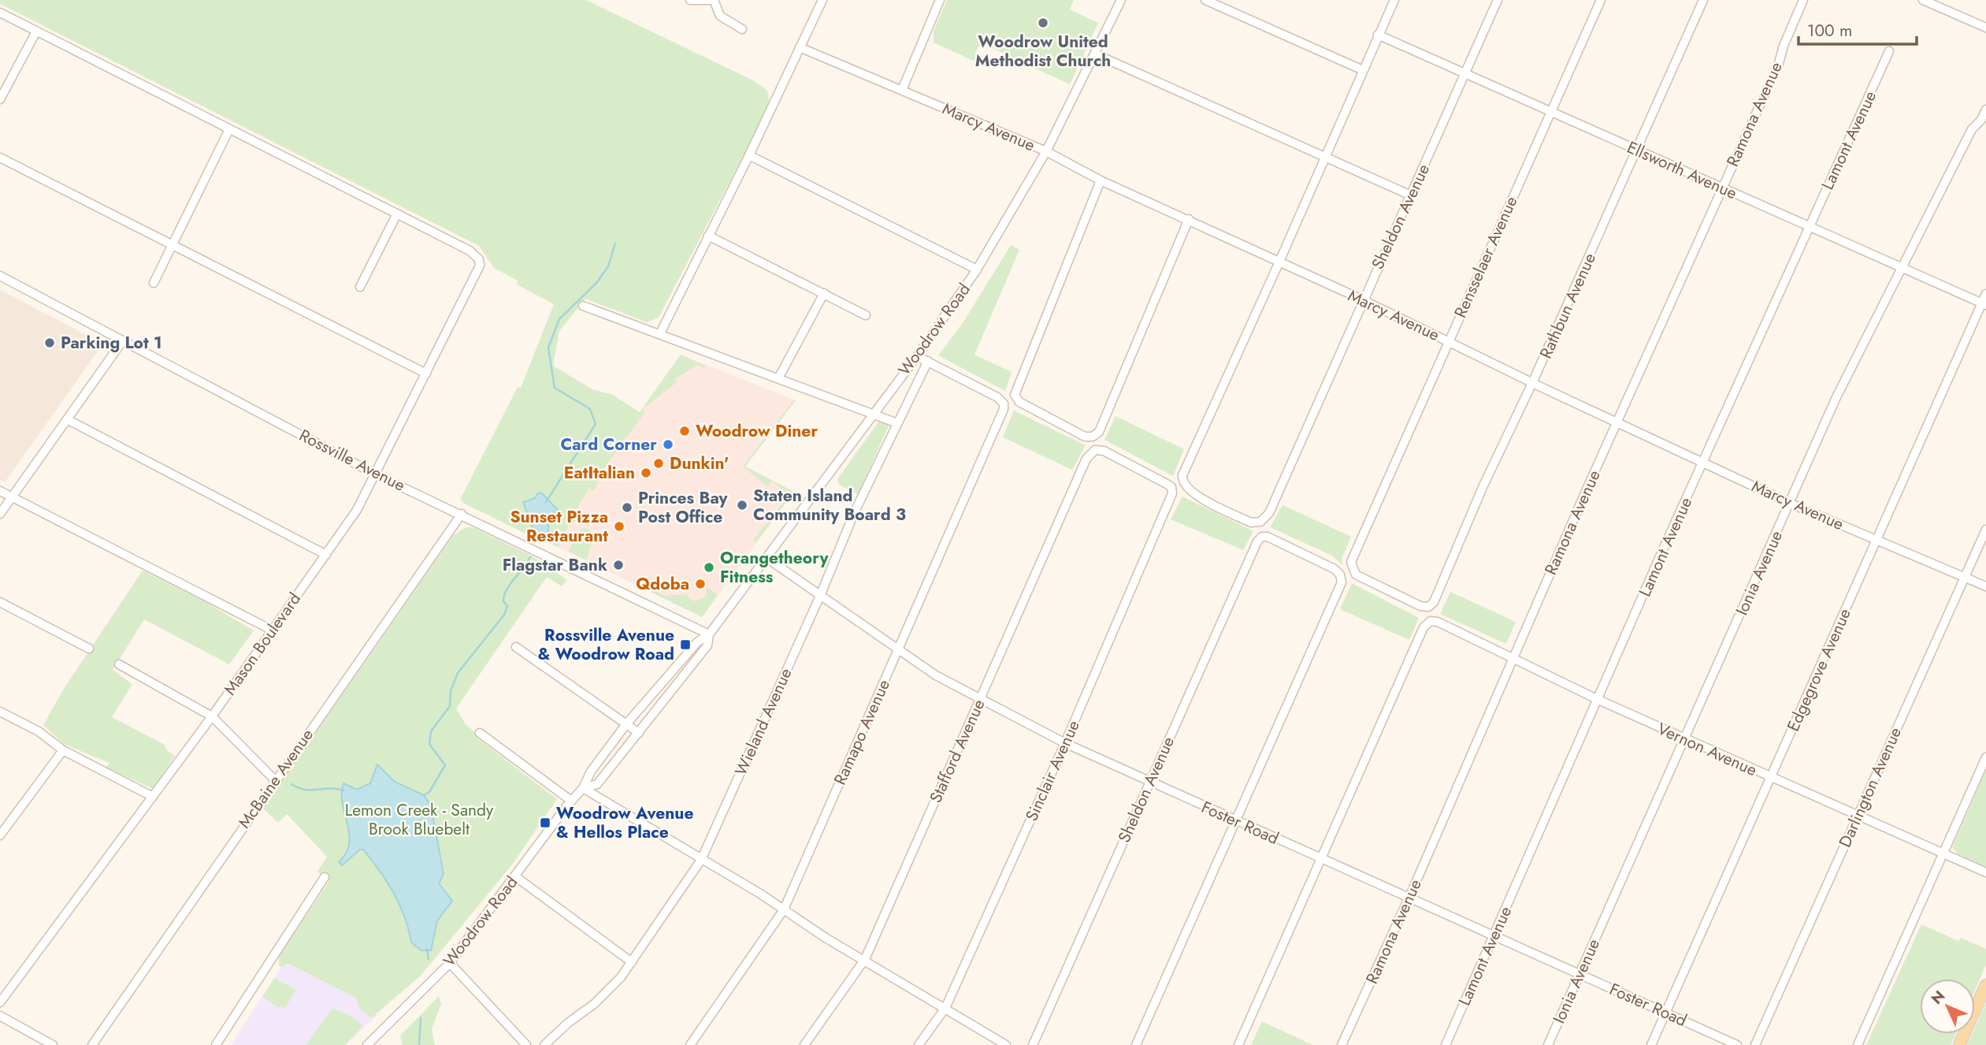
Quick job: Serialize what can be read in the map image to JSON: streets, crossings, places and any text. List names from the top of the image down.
{
  "streets": {
    "street": [
      "Ramona Avenue",
      "Marcy Avenue",
      "Lamont Avenue",
      "Ellsworth Avenue",
      "Sheldon Avenue",
      "Rensselaer Avenue",
      "Rathbun Avenue",
      "Woodrow Road",
      "Rossville Avenue",
      "Ionia Avenue",
      "Mason Boulevard",
      "Edgegrove Avenue",
      "Wieland Avenue",
      "Ramapo Avenue",
      "Vernon Avenue",
      "Stafford Avenue",
      "Sinclair Avenue",
      "McBaine Avenue",
      "Darlington Avenue",
      "Foster Road"
    ]
  },
  "crossings": [
    ["Ramona Avenue", "Marcy Avenue"],
    ["Ramona Avenue", "Ellsworth Avenue"],
    ["Ramona Avenue", "Vernon Avenue"],
    ["Ramona Avenue", "Foster Road"],
    ["Marcy Avenue", "Lamont Avenue"],
    ["Marcy Avenue", "Sheldon Avenue"],
    ["Marcy Avenue", "Rensselaer Avenue"],
    ["Marcy Avenue", "Rathbun Avenue"],
    ["Marcy Avenue", "Woodrow Road"],
    ["Marcy Avenue", "Ionia Avenue"],
    ["Marcy Avenue", "Edgegrove Avenue"],
    ["Marcy Avenue", "Darlington Avenue"],
    ["Lamont Avenue", "Ellsworth Avenue"],
    ["Lamont Avenue", "Vernon Avenue"],
    ["Lamont Avenue", "Foster Road"],
    ["Ellsworth Avenue", "Sheldon Avenue"],
    ["Ellsworth Avenue", "Rensselaer Avenue"],
    ["Ellsworth Avenue", "Rathbun Avenue"],
    ["Ellsworth Avenue", "Ionia Avenue"],
    ["Ellsworth Avenue", "Edgegrove Avenue"],
    ["Sheldon Avenue", "Foster Road"],
    ["Rensselaer Avenue", "Rathbun Avenue"],
    ["Woodrow Road", "Rossville Avenue"],
    ["Woodrow Road", "Foster Road"],
    ["Rossville Avenue", "Mason Boulevard"],
    ["Rossville Avenue", "McBaine Avenue"],
    ["Ionia Avenue", "Vernon Avenue"],
    ["Ionia Avenue", "Foster Road"],
    ["Edgegrove Avenue", "Vernon Avenue"],
    ["Edgegrove Avenue", "Foster Road"],
    ["Wieland Avenue", "Ramapo Avenue"],
    ["Wieland Avenue", "Foster Road"],
    ["Ramapo Avenue", "Foster Road"],
    ["Vernon Avenue", "Darlington Avenue"],
    ["Vernon Avenue", "Foster Road"],
    ["Stafford Avenue", "Sinclair Avenue"],
    ["Stafford Avenue", "Foster Road"],
    ["Sinclair Avenue", "Foster Road"]
  ],
  "parks": ["Lemon Creek - Sandy Brook Bluebelt"],
  "places": {
    "other": [
      "Woodrow United Methodist Church",
      "Parking Lot 1",
      "Woodrow Diner",
      "Card Corner",
      "Dunkin'",
      "EatItalian",
      "Staten Island Community Board 3",
      "Princes Bay Post Office",
      "Sunset Pizza Restaurant",
      "Flagstar Bank",
      "Orangetheory Fitness",
      "Qdoba"
    ],
    "transit": ["Rossville Avenue & Woodrow Road", "Woodrow Avenue & Hellos Place"]
  },
  "scale_bar": "100 m",
  "north": "top left"
}
